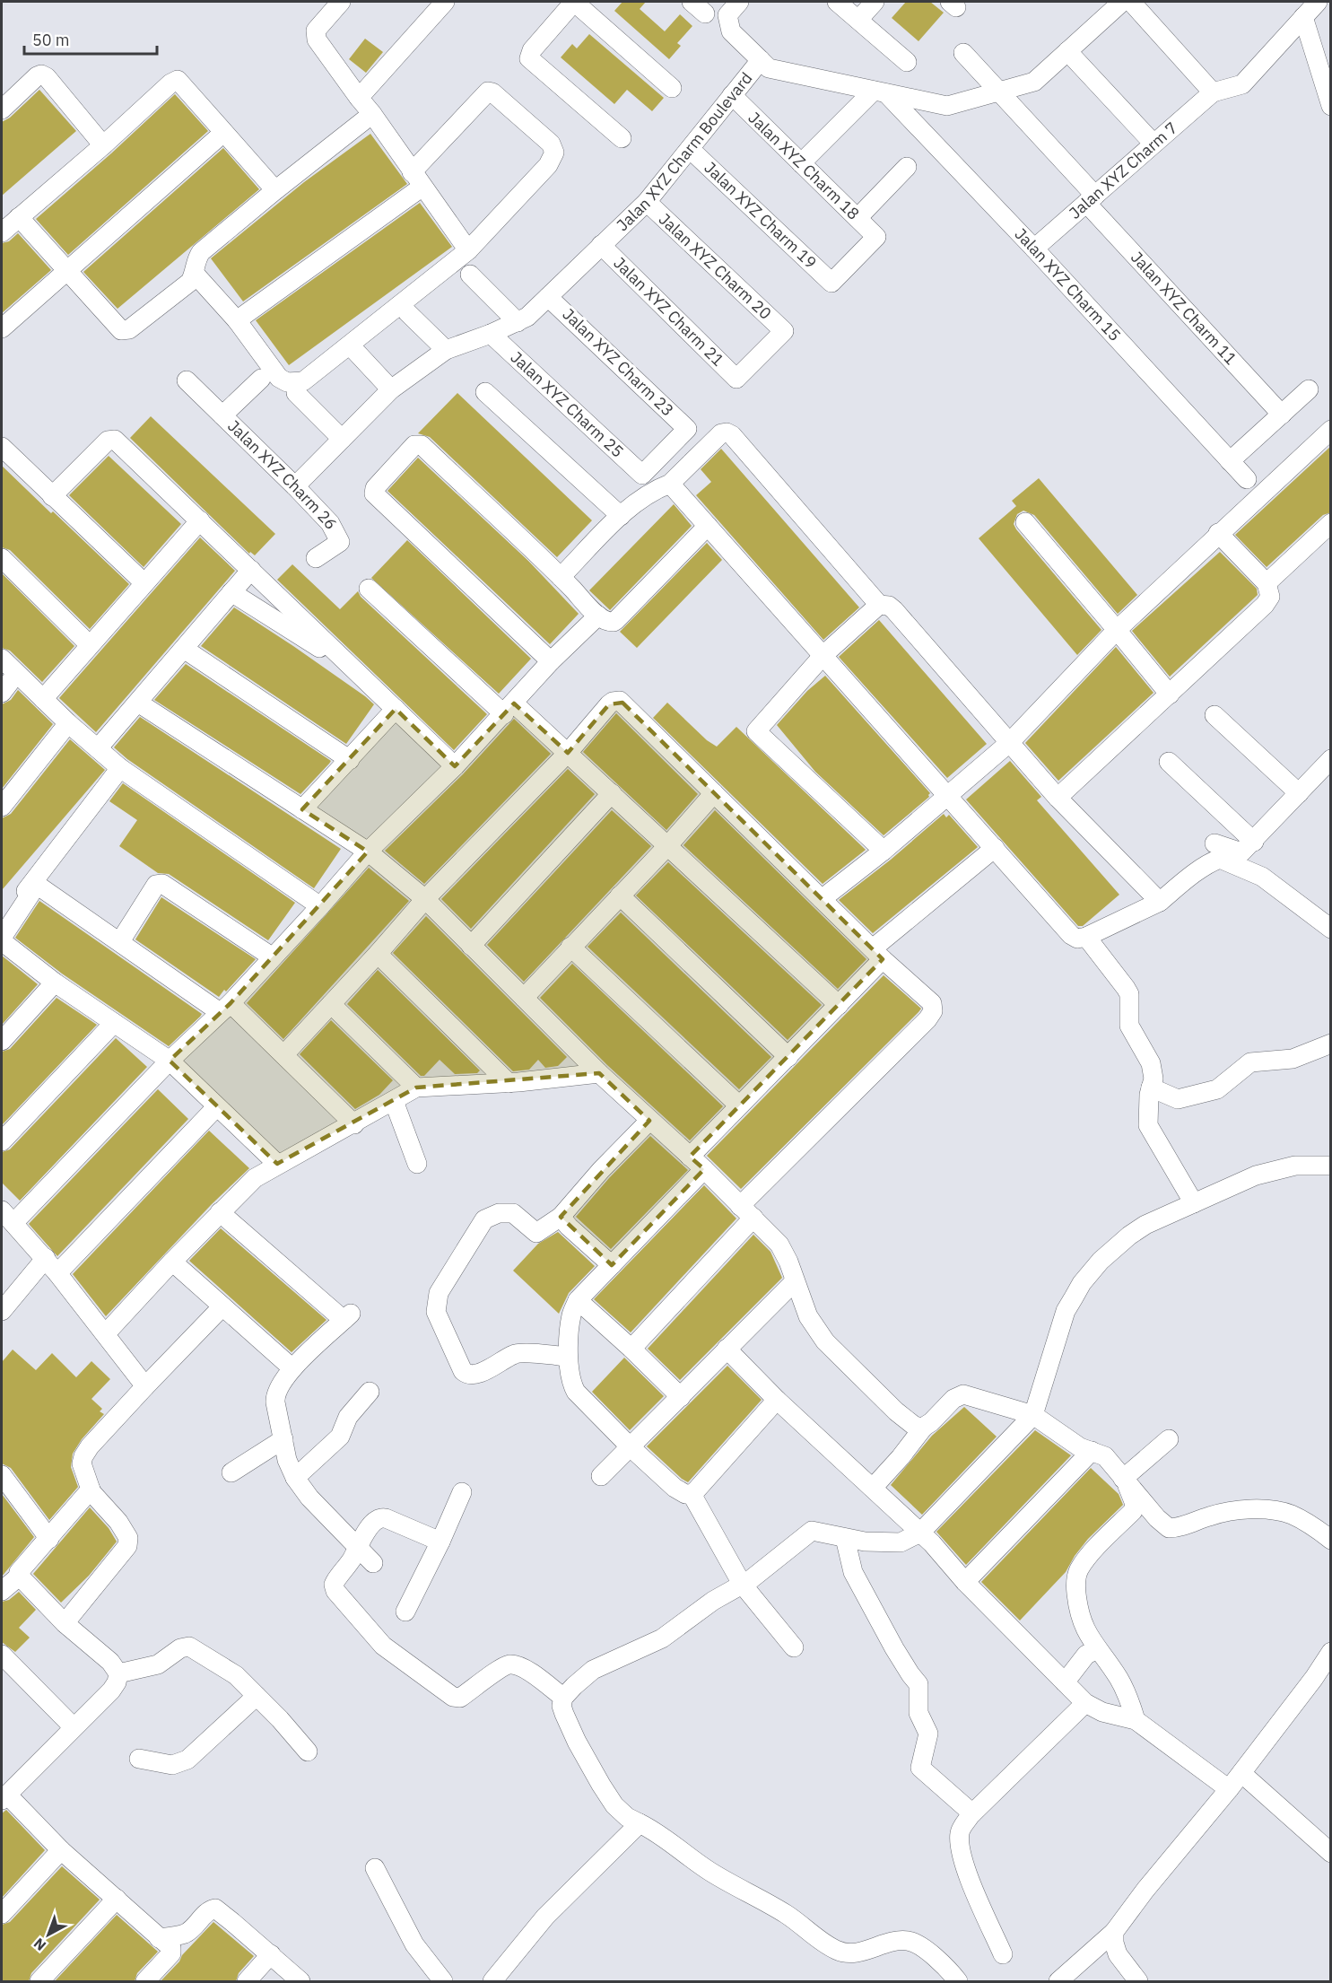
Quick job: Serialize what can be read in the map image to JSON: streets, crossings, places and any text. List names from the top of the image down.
{
  "streets": {
    "street": [
      "Jalan XYZ Charm Boulevard",
      "Jalan XYZ Charm 18",
      "Jalan XYZ Charm 7",
      "Jalan XYZ Charm 19",
      "Jalan XYZ Charm 20",
      "Jalan XYZ Charm 15",
      "Jalan XYZ Charm 11",
      "Jalan XYZ Charm 21",
      "Jalan XYZ Charm 23",
      "Jalan XYZ Charm 25",
      "Jalan XYZ Charm 26"
    ]
  },
  "crossings": [
    ["Jalan XYZ Charm Boulevard", "Jalan XYZ Charm 18"],
    ["Jalan XYZ Charm Boulevard", "Jalan XYZ Charm 19"],
    ["Jalan XYZ Charm Boulevard", "Jalan XYZ Charm 20"],
    ["Jalan XYZ Charm Boulevard", "Jalan XYZ Charm 15"],
    ["Jalan XYZ Charm Boulevard", "Jalan XYZ Charm 11"],
    ["Jalan XYZ Charm Boulevard", "Jalan XYZ Charm 21"],
    ["Jalan XYZ Charm Boulevard", "Jalan XYZ Charm 23"],
    ["Jalan XYZ Charm Boulevard", "Jalan XYZ Charm 25"],
    ["Jalan XYZ Charm Boulevard", "Jalan XYZ Charm 26"],
    ["Jalan XYZ Charm 18", "Jalan XYZ Charm 19"],
    ["Jalan XYZ Charm 7", "Jalan XYZ Charm 15"],
    ["Jalan XYZ Charm 7", "Jalan XYZ Charm 11"],
    ["Jalan XYZ Charm 20", "Jalan XYZ Charm 21"],
    ["Jalan XYZ Charm 23", "Jalan XYZ Charm 25"]
  ],
  "scale_bar": "50 m",
  "north": "bottom left"
}
